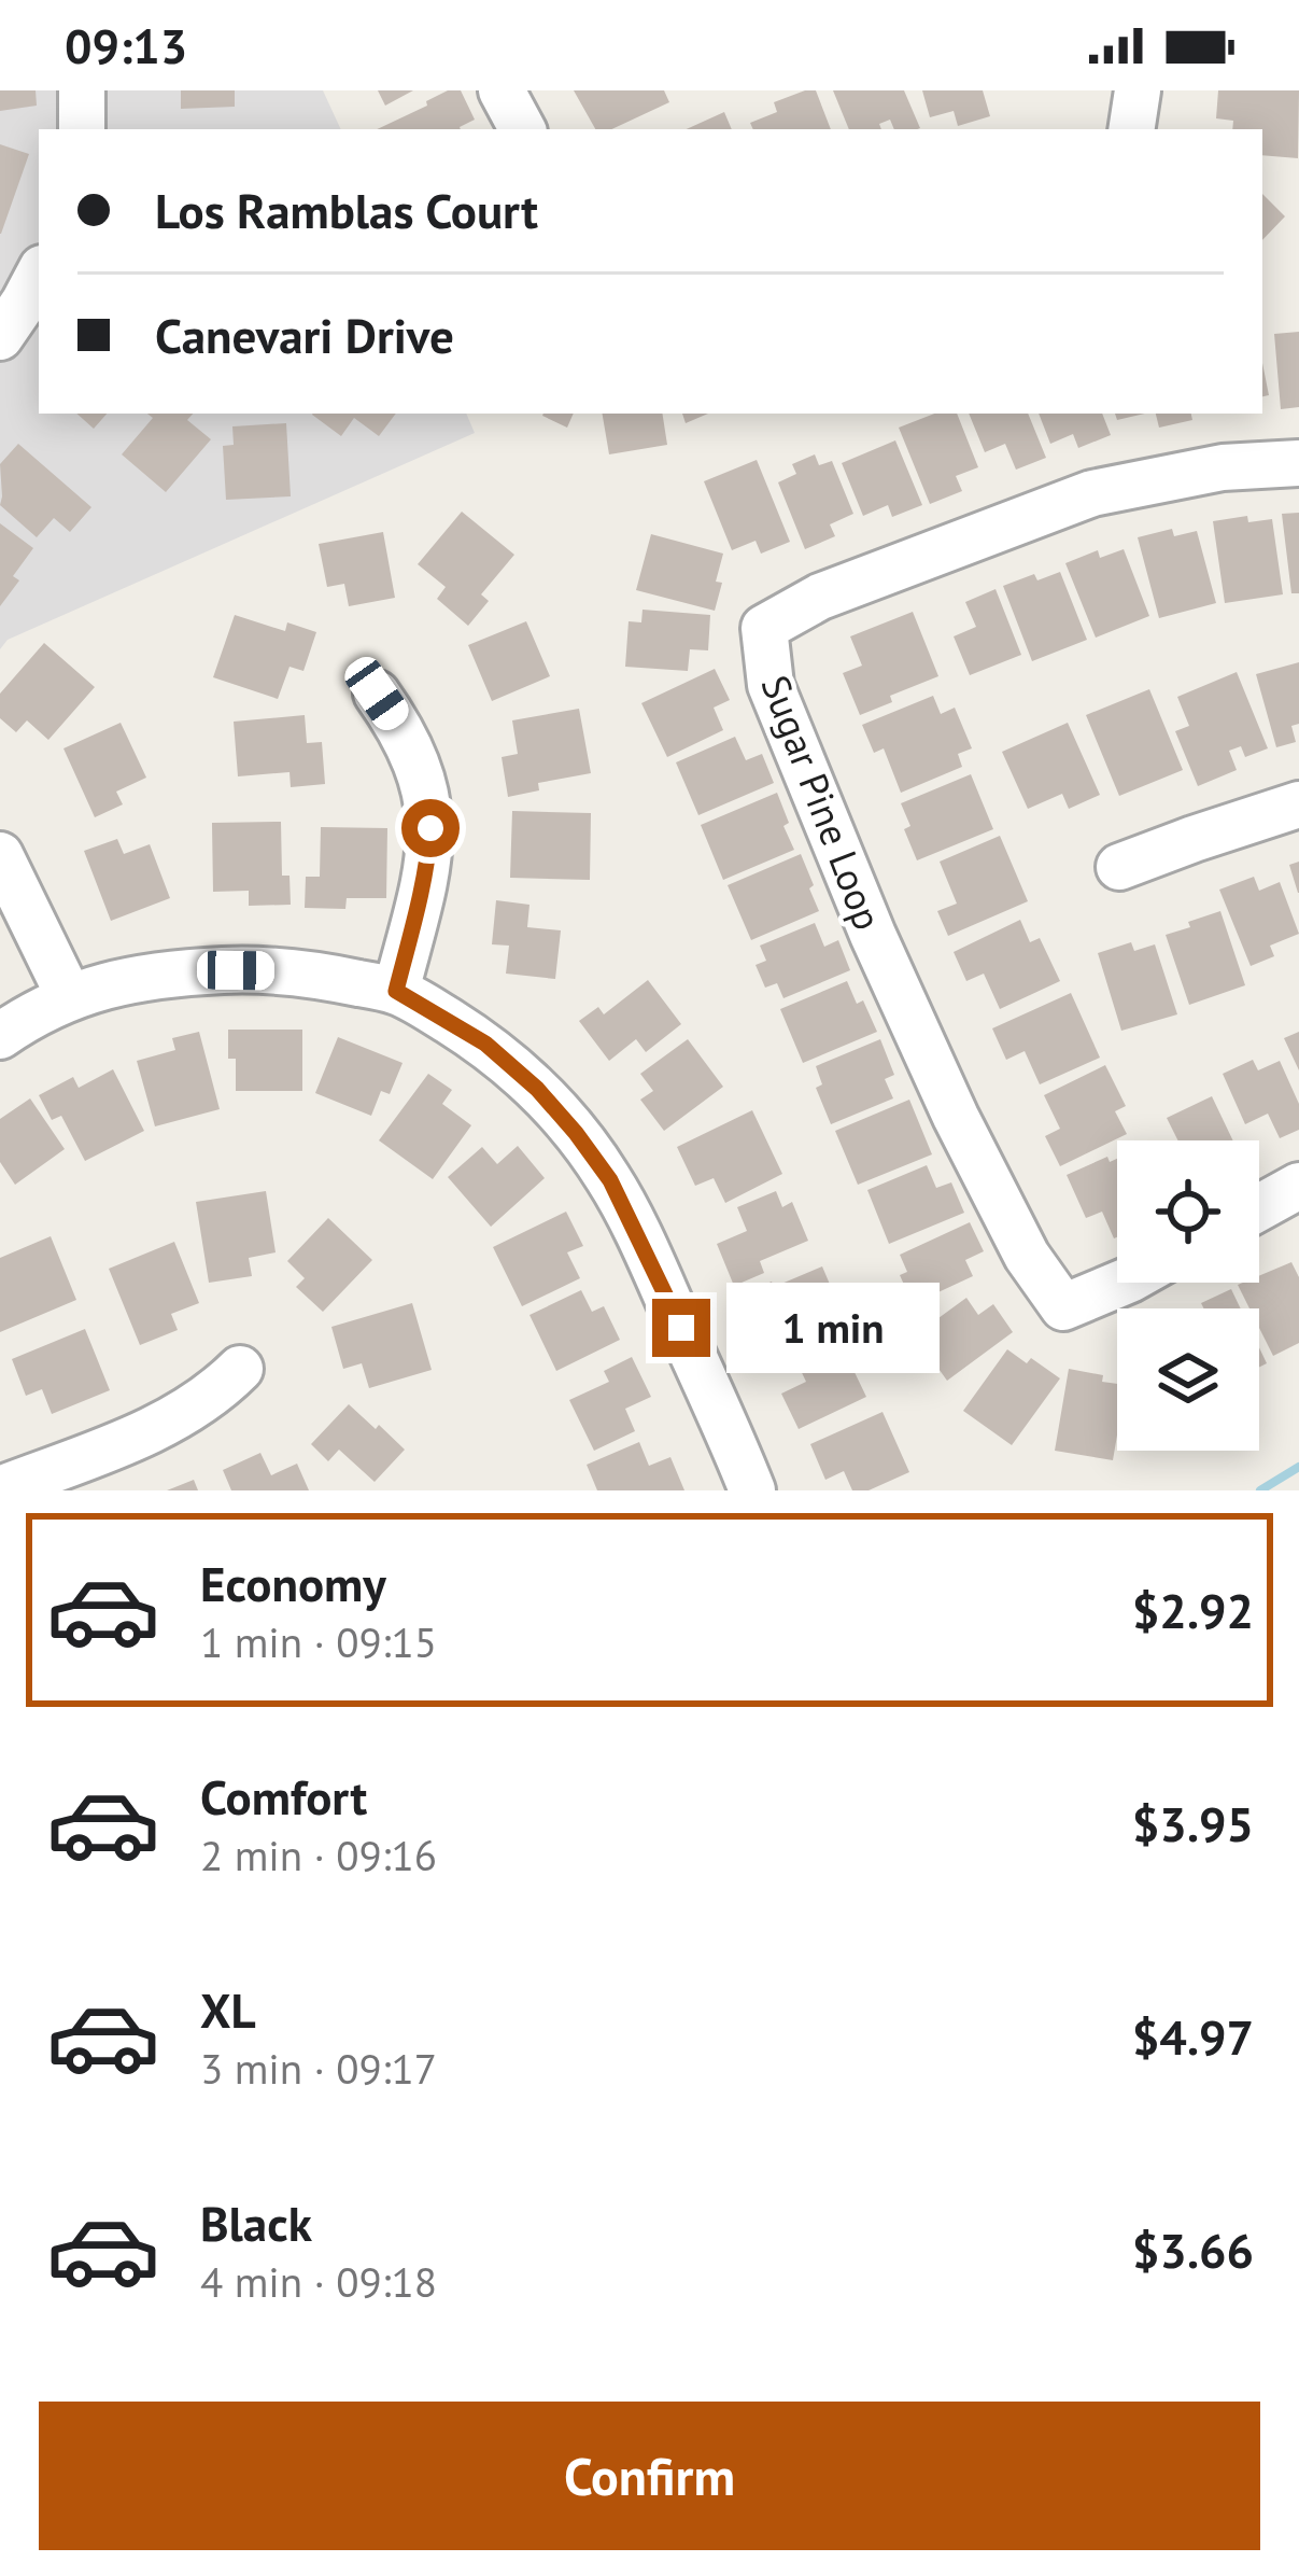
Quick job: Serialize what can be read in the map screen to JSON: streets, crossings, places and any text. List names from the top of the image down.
{
  "streets": {
    "street": ["Sugar Pine Loop"]
  },
  "page": {
    "status": "09:13",
    "banner": ["Los Ramblas Court", "Canevari Drive"],
    "bubble": "1 min",
    "list": [
      {
        "name": "Economy",
        "note": "1 min · 09:15",
        "value": "$2.92"
      },
      {
        "name": "Comfort",
        "note": "2 min · 09:16",
        "value": "$3.95"
      },
      {
        "name": "XL",
        "note": "3 min · 09:17",
        "value": "$4.97"
      },
      {
        "name": "Black",
        "note": "4 min · 09:18",
        "value": "$3.66"
      }
    ],
    "buttons": "Confirm"
  }
}
